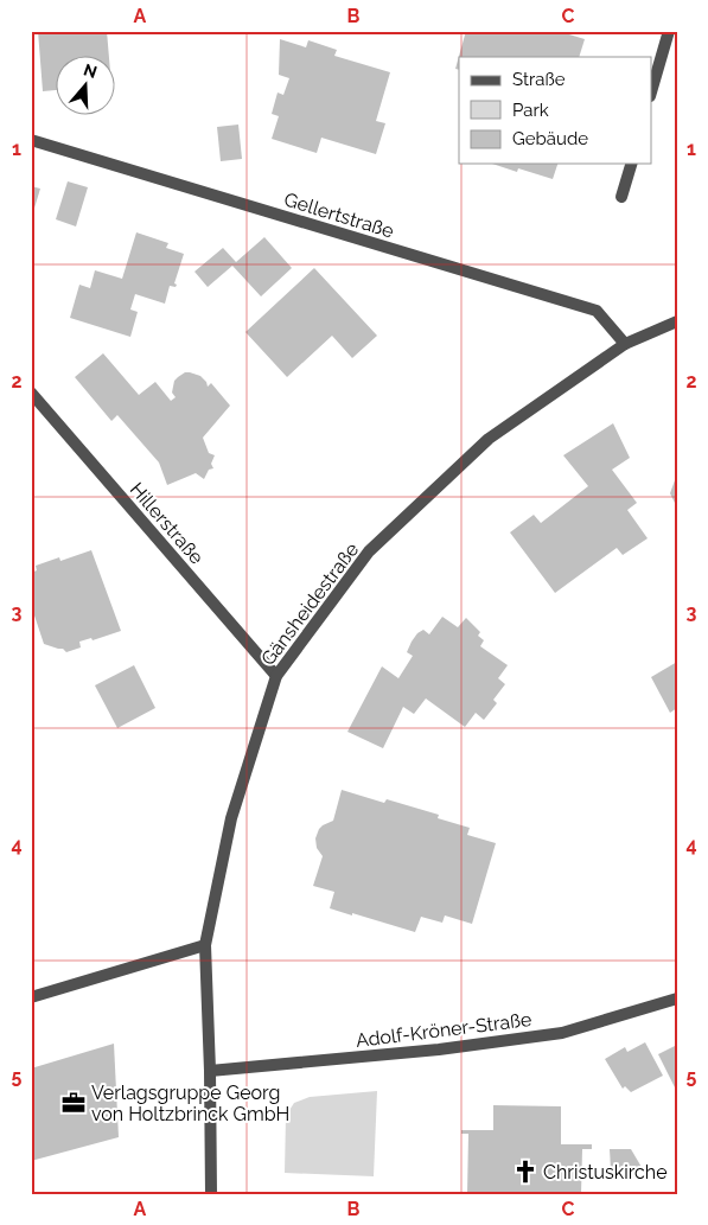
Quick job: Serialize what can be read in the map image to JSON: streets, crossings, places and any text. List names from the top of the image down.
{
  "streets": {
    "street": [
      "Gellertstraße",
      "Hillerstraße",
      "Gänsheidestraße",
      "Adolf-Kröner-Straße"
    ]
  },
  "crossings": [
    ["Gellertstraße", "Gänsheidestraße"],
    ["Hillerstraße", "Gänsheidestraße"],
    ["Gänsheidestraße", "Adolf-Kröner-Straße"]
  ],
  "places": {
    "office": ["Verlagsgruppe Georg von Holtzbrinck GmbH"],
    "church": ["Christuskirche"]
  },
  "legend": ["Straße", "Park", "Gebäude"],
  "north": "top",
  "grid": {
    "columns": ["A", "B", "C"],
    "rows": [
      "1",
      "2",
      "3",
      "4",
      "5"
    ]
  }
}
